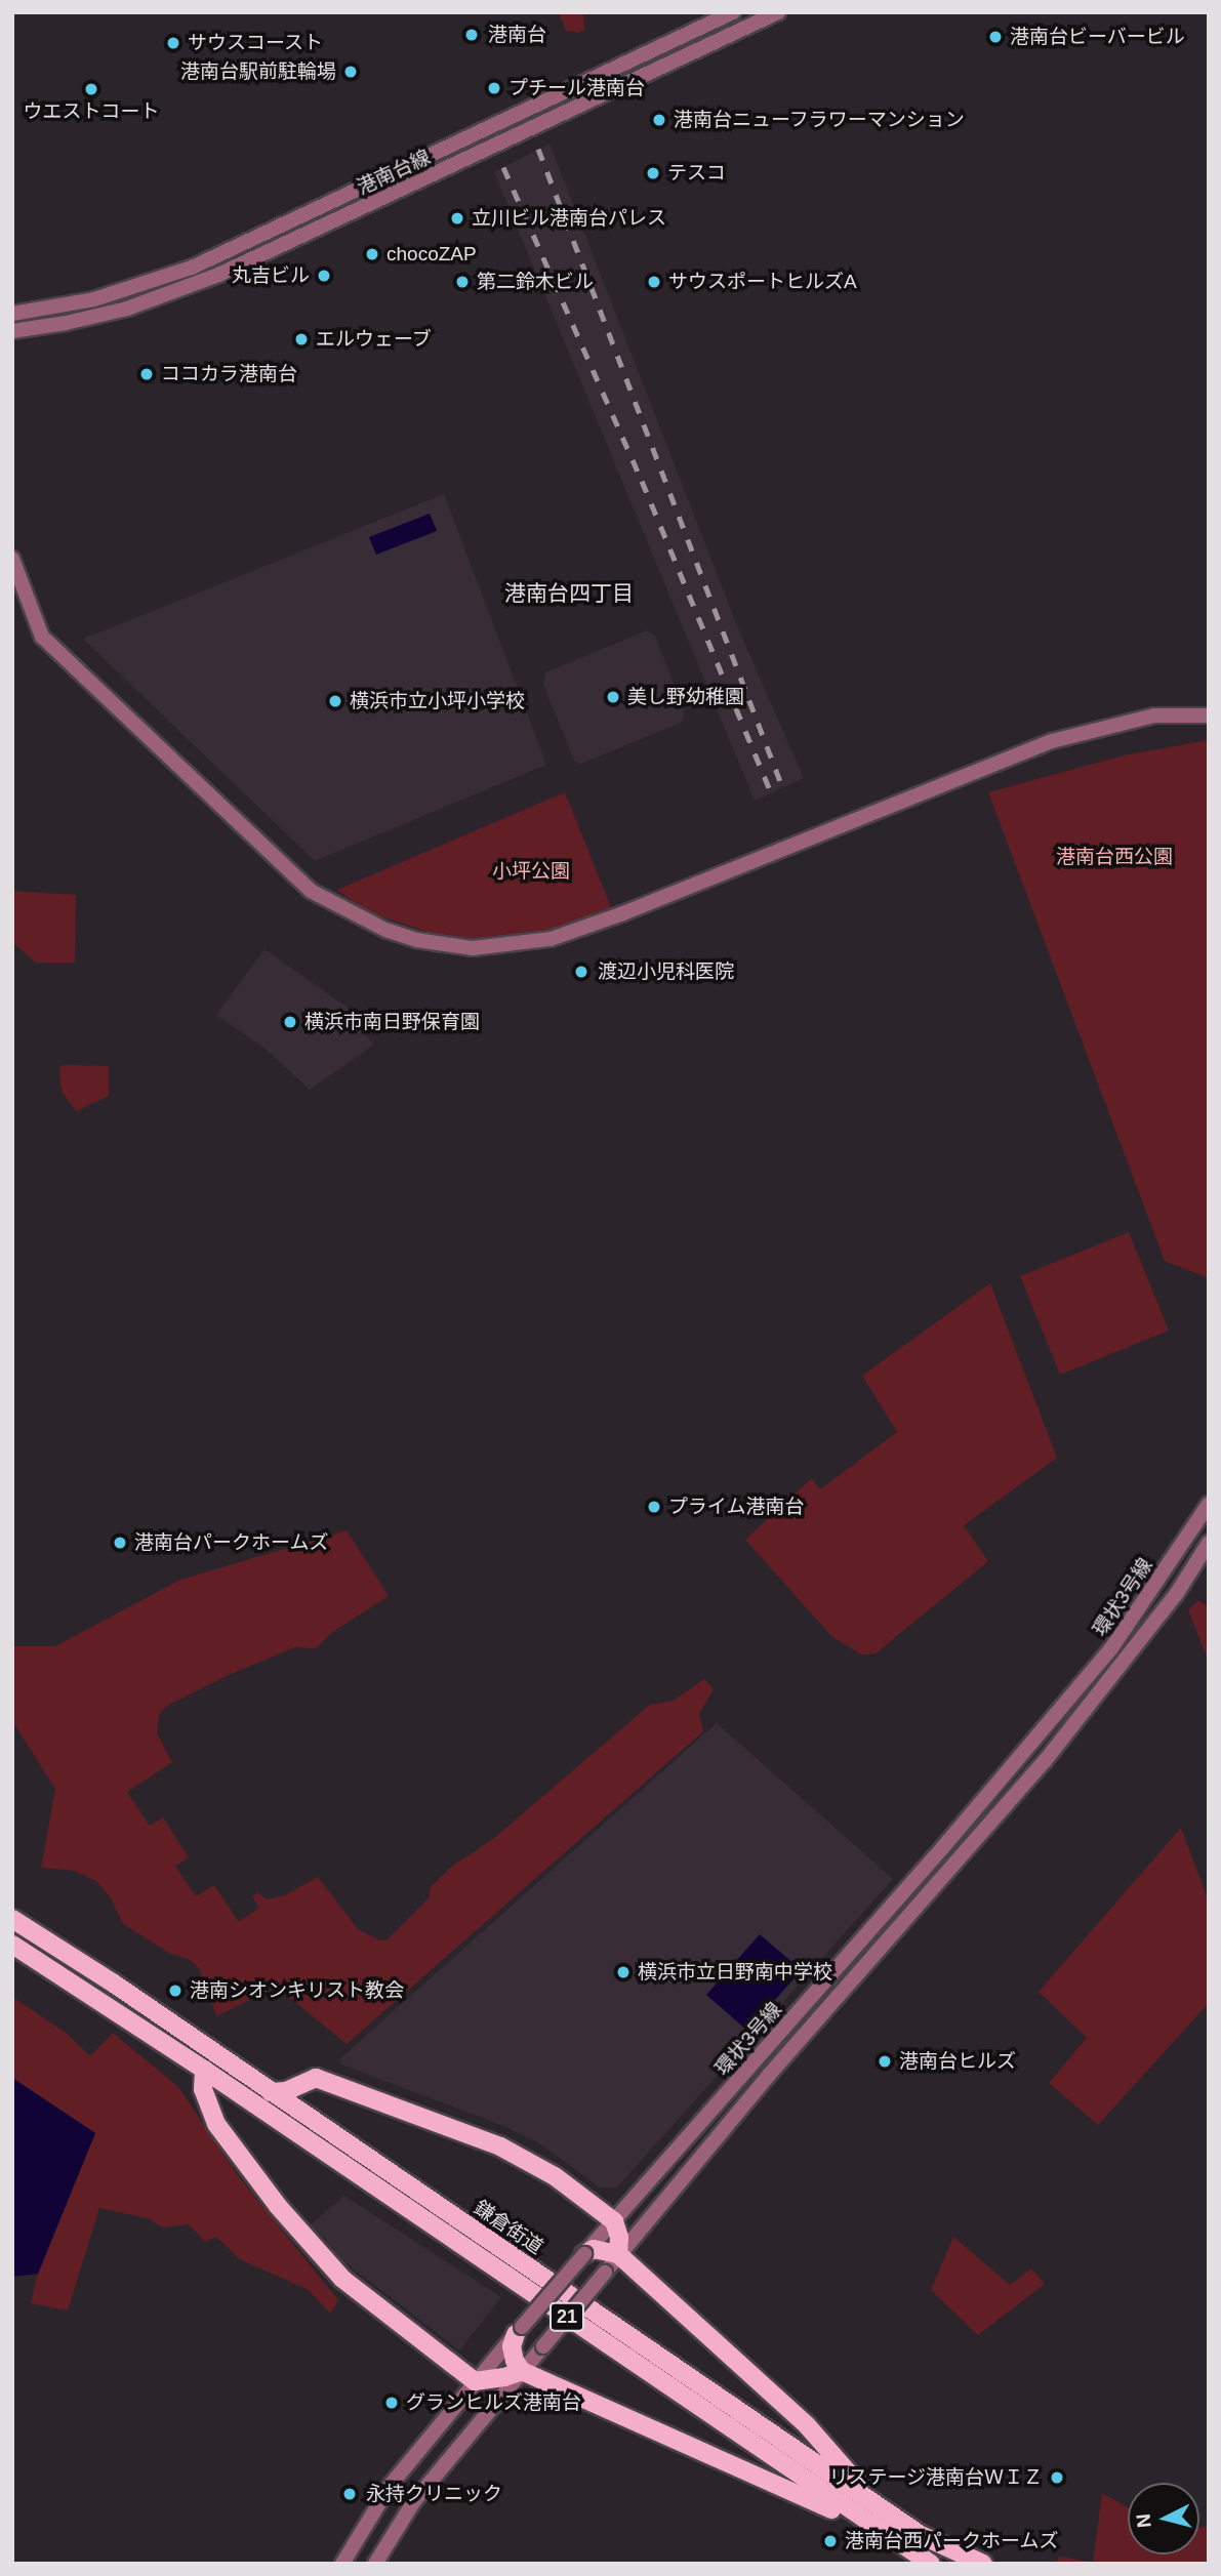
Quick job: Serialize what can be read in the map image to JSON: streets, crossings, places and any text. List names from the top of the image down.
{
  "streets": {
    "main road": ["鎌倉街道", "21"],
    "street": ["港南台線", "環状3号線"]
  },
  "crossings": [
    ["環状3号線", "21"],
    ["鎌倉街道", "21"]
  ],
  "districts": ["港南台四丁目"],
  "parks": ["港南台西公園", "小坪公園"],
  "places": [
    "港南台",
    "港南台ビーバービル",
    "サウスコースト",
    "港南台駅前駐輪場",
    "プチール港南台",
    "ウエストコート",
    "港南台ニューフラワーマンション",
    "テスコ",
    "立川ビル港南台パレス",
    "chocoZAP",
    "丸吉ビル",
    "第二鈴木ビル",
    "サウスポートヒルズA",
    "エルウェーブ",
    "ココカラ港南台",
    "美し野幼稚園",
    "横浜市立小坪小学校",
    "渡辺小児科医院",
    "横浜市南日野保育園",
    "プライム港南台",
    "港南台パークホームズ",
    "横浜市立日野南中学校",
    "港南シオンキリスト教会",
    "港南台ヒルズ",
    "グランヒルズ港南台",
    "リステージ港南台ＷＩＺ",
    "永持クリニック",
    "港南台西パークホームズ"
  ],
  "north": "left"
}
